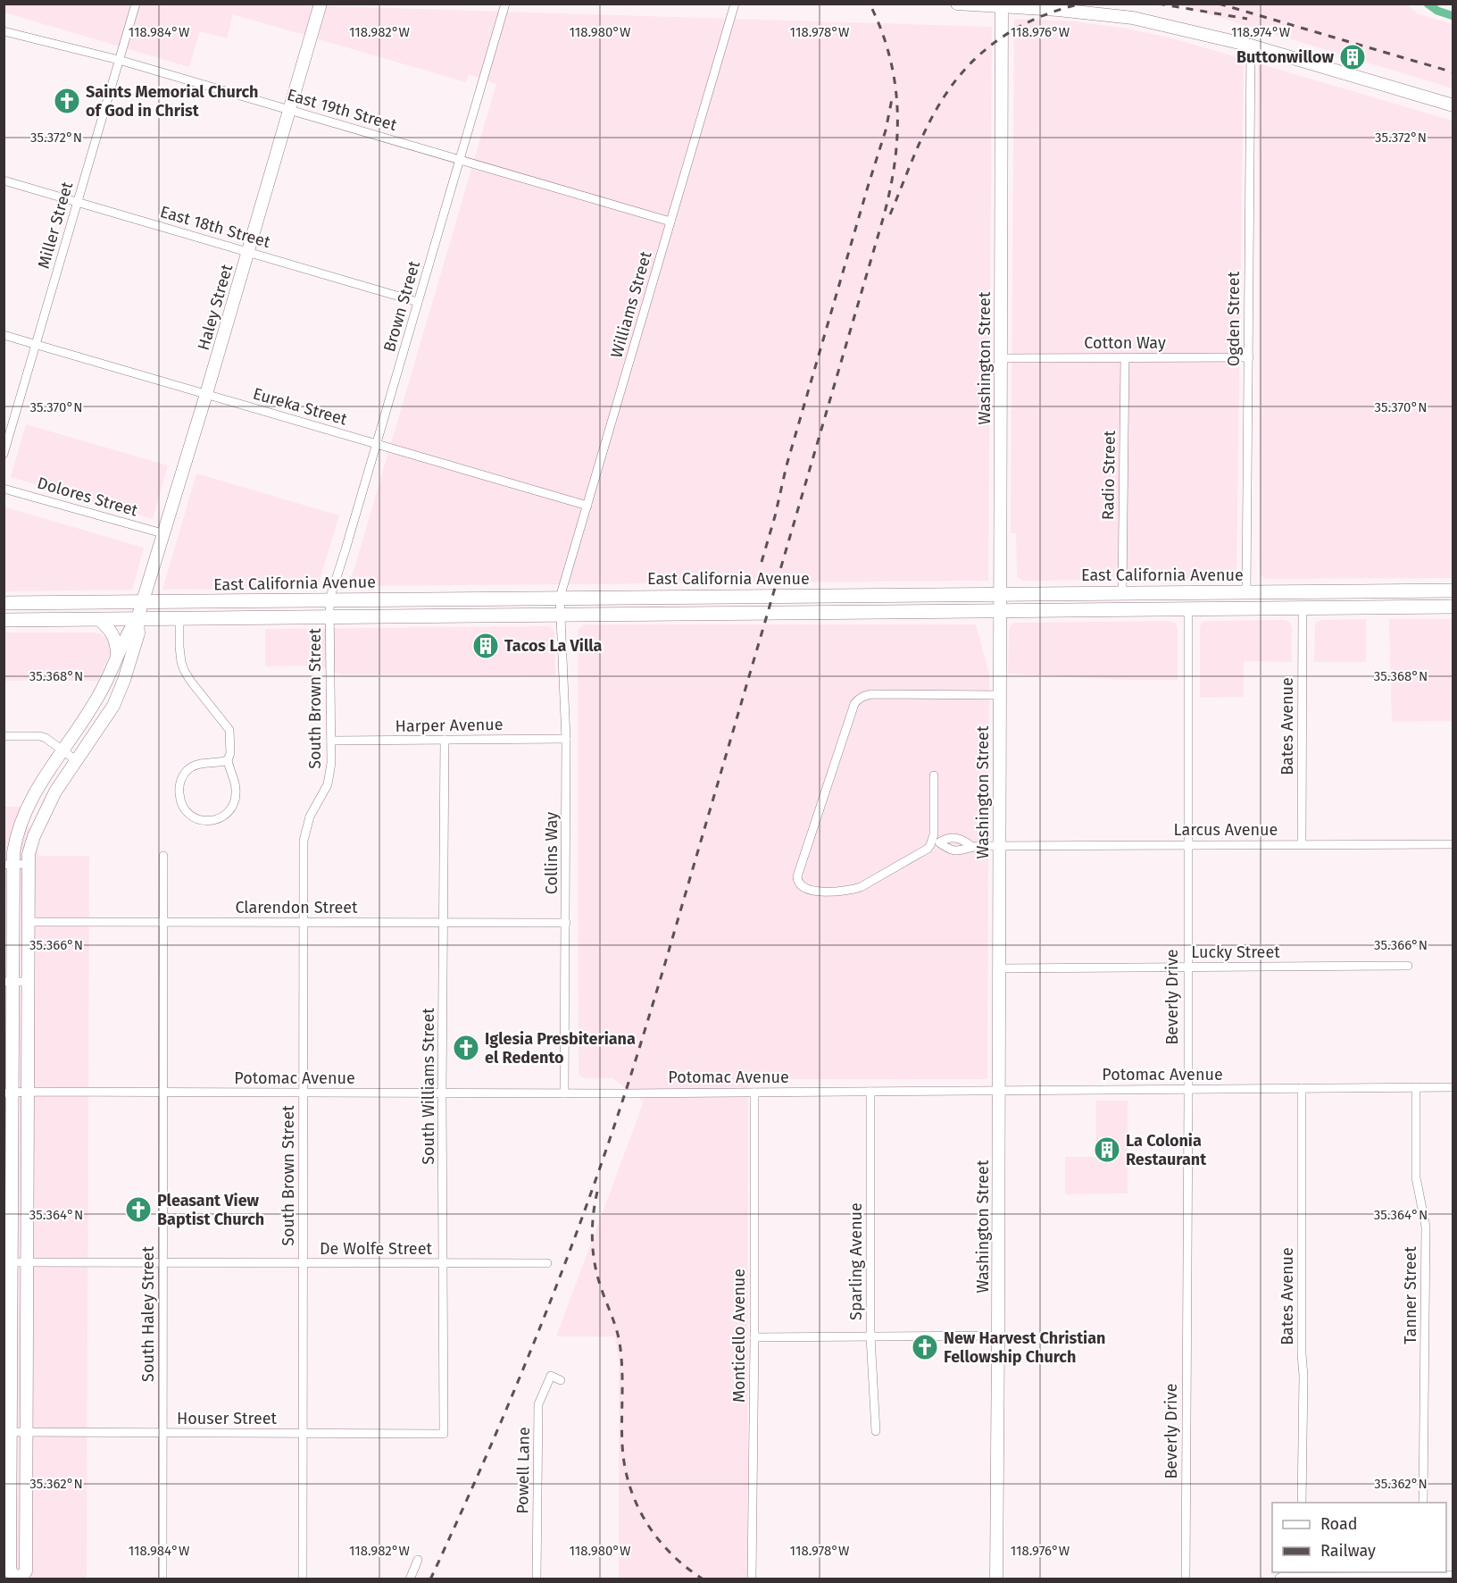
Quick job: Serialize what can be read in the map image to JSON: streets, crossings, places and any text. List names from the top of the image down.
{
  "streets": {
    "main road": ["East California Avenue"],
    "street": [
      "East 19th Street",
      "Miller Street",
      "East 18th Street",
      "Williams Street",
      "Brown Street",
      "Haley Street",
      "Ogden Street",
      "Cotton Way",
      "Washington Street",
      "Eureka Street",
      "Radio Street",
      "Dolores Street",
      "South Brown Street",
      "Harper Avenue",
      "Bates Avenue",
      "Larcus Avenue",
      "Collins Way",
      "Clarendon Street",
      "Lucky Street",
      "Beverly Drive",
      "Potomac Avenue",
      "South Williams Street",
      "De Wolfe Street",
      "Sparling Avenue",
      "Tanner Street",
      "South Haley Street",
      "Monticello Avenue",
      "Houser Street",
      "Powell Lane"
    ]
  },
  "crossings": [
    ["East 19th Street", "Miller Street"],
    ["East 19th Street", "Williams Street"],
    ["East 19th Street", "Brown Street"],
    ["East 19th Street", "Haley Street"],
    ["Miller Street", "East 18th Street"],
    ["Miller Street", "Eureka Street"],
    ["East 18th Street", "Brown Street"],
    ["East 18th Street", "Haley Street"],
    ["Williams Street", "Eureka Street"],
    ["Williams Street", "East California Avenue"],
    ["Williams Street", "Collins Way"],
    ["Brown Street", "Eureka Street"],
    ["Brown Street", "East California Avenue"],
    ["Brown Street", "South Brown Street"],
    ["Haley Street", "Eureka Street"],
    ["Haley Street", "Dolores Street"],
    ["Haley Street", "East California Avenue"],
    ["Ogden Street", "Cotton Way"],
    ["Ogden Street", "East California Avenue"],
    ["Cotton Way", "Washington Street"],
    ["Cotton Way", "Radio Street"],
    ["Washington Street", "East California Avenue"],
    ["Washington Street", "Larcus Avenue"],
    ["Washington Street", "Lucky Street"],
    ["Washington Street", "Potomac Avenue"],
    ["Radio Street", "East California Avenue"],
    ["East California Avenue", "South Brown Street"],
    ["East California Avenue", "Bates Avenue"],
    ["East California Avenue", "Collins Way"],
    ["East California Avenue", "Beverly Drive"],
    ["South Brown Street", "Harper Avenue"],
    ["South Brown Street", "Clarendon Street"],
    ["South Brown Street", "Potomac Avenue"],
    ["South Brown Street", "De Wolfe Street"],
    ["South Brown Street", "Houser Street"],
    ["Harper Avenue", "Collins Way"],
    ["Harper Avenue", "South Williams Street"],
    ["Bates Avenue", "Larcus Avenue"],
    ["Bates Avenue", "Potomac Avenue"],
    ["Larcus Avenue", "Beverly Drive"],
    ["Collins Way", "Clarendon Street"],
    ["Collins Way", "Potomac Avenue"],
    ["Clarendon Street", "South Williams Street"],
    ["Clarendon Street", "South Haley Street"],
    ["Lucky Street", "Beverly Drive"],
    ["Beverly Drive", "Potomac Avenue"],
    ["Potomac Avenue", "South Williams Street"],
    ["Potomac Avenue", "Sparling Avenue"],
    ["Potomac Avenue", "Tanner Street"],
    ["Potomac Avenue", "South Haley Street"],
    ["Potomac Avenue", "Monticello Avenue"],
    ["South Williams Street", "De Wolfe Street"],
    ["South Williams Street", "Houser Street"],
    ["De Wolfe Street", "South Haley Street"],
    ["South Haley Street", "Houser Street"]
  ],
  "places": {
    "building": ["Buttonwillow", "Tacos La Villa", "La Colonia Restaurant"],
    "church": [
      "Saints Memorial Church of God in Christ",
      "Iglesia Presbiteriana el Redento",
      "Pleasant View Baptist Church",
      "New Harvest Christian Fellowship Church"
    ]
  },
  "legend": ["Road", "Railway"],
  "coordinates": [
    "118.984°W",
    "118.982°W",
    "118.980°W",
    "118.978°W",
    "118.976°W",
    "118.974°W",
    "35.372°N",
    "35.370°N",
    "35.368°N",
    "35.366°N",
    "35.364°N",
    "35.362°N"
  ]
}
